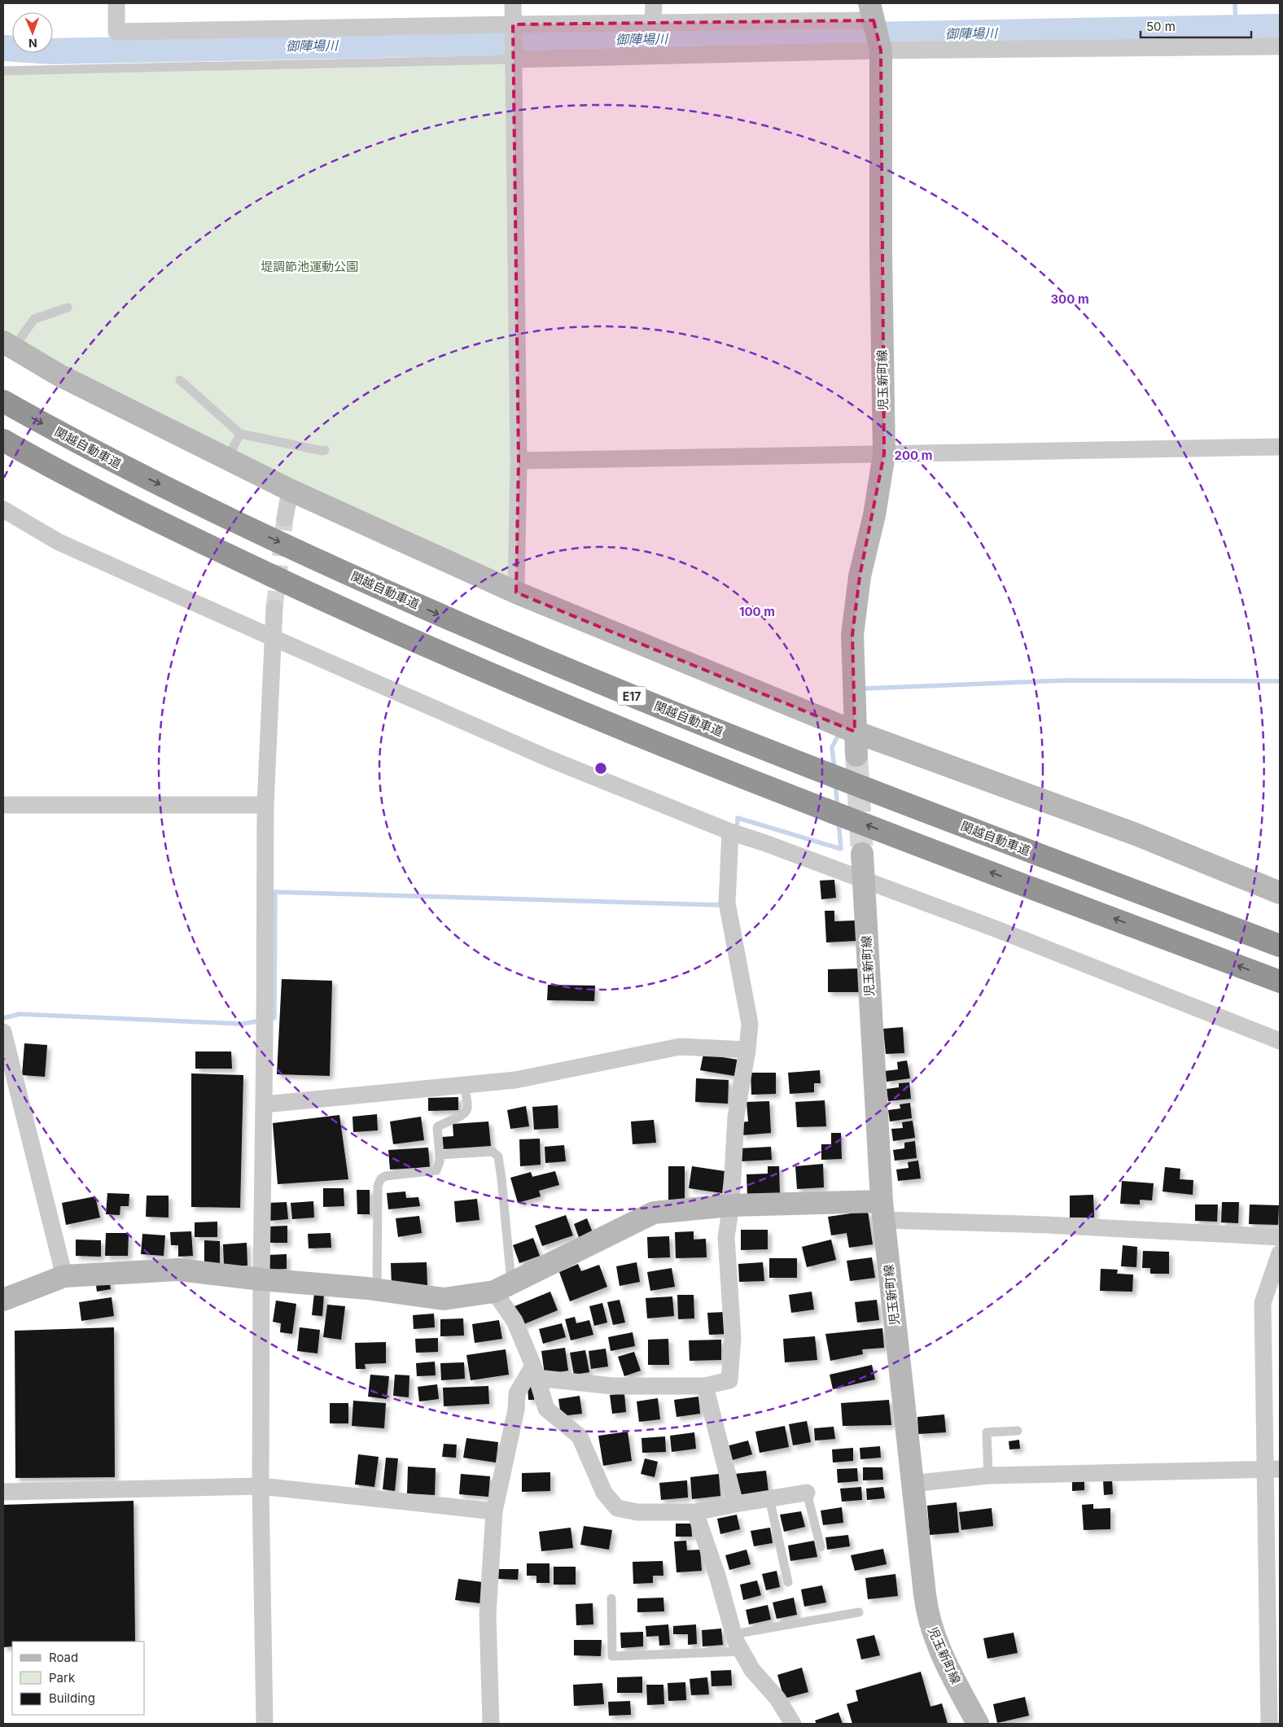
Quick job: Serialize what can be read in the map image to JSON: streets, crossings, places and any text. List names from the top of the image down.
{
  "streets": {
    "highway": ["関越自動車道", "E17"],
    "street": ["児玉新町線"]
  },
  "water": ["御陣場川"],
  "parks": ["堤調節池運動公園"],
  "legend": ["Road", "Park", "Building"],
  "scale_bar": "50 m",
  "north": "bottom",
  "rings": ["300 m", "200 m", "100 m"]
}
